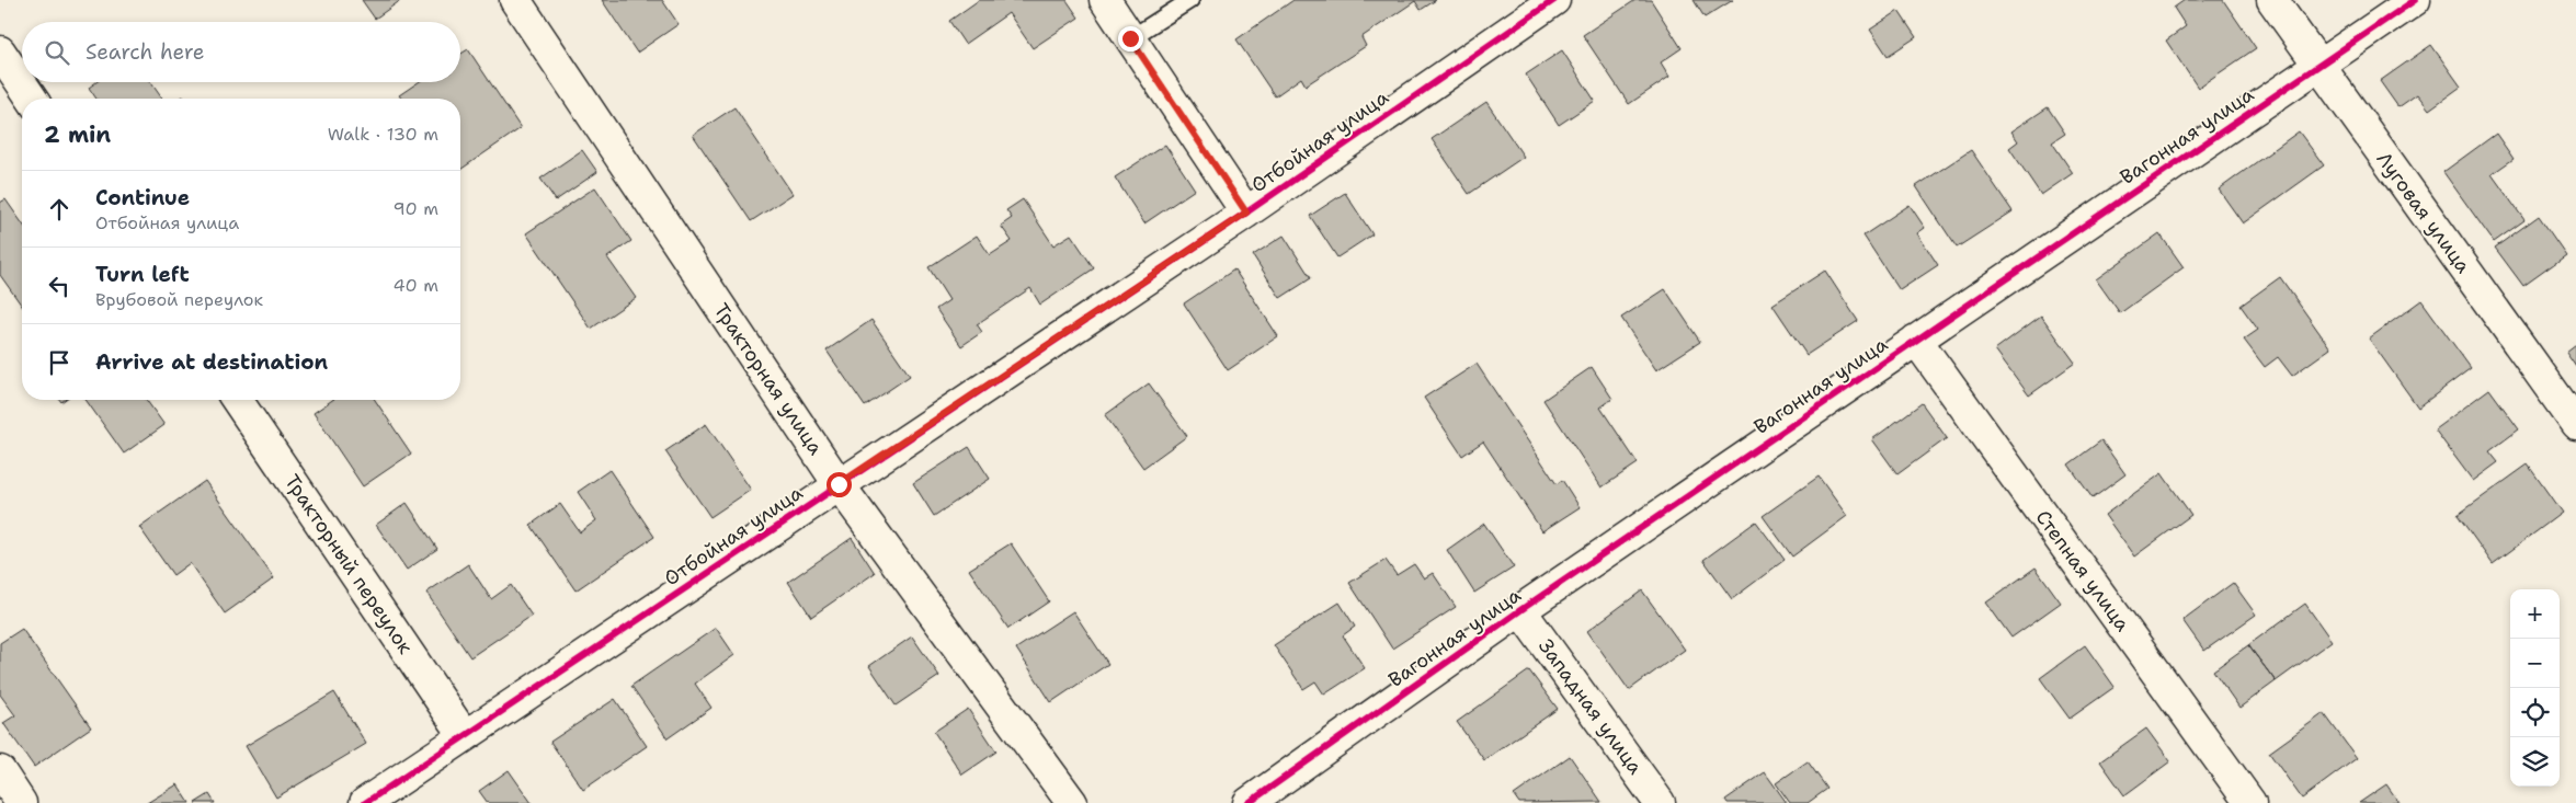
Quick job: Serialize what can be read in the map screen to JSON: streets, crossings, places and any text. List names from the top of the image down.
{
  "streets": {
    "street": [
      "Вагонная улица",
      "Отбойная улица",
      "Луговая улица",
      "Тракторная улица",
      "Тракторный переулок",
      "Степная улица",
      "Западная улица"
    ]
  },
  "crossings": [
    ["Вагонная улица", "Луговая улица"],
    ["Вагонная улица", "Степная улица"],
    ["Вагонная улица", "Западная улица"],
    ["Отбойная улица", "Тракторная улица"],
    ["Отбойная улица", "Тракторный переулок"]
  ],
  "page": {
    "search": "Search here",
    "heading": ["2 min", "Walk · 130 m"],
    "list": [
      ["Continue", "Отбойная улица", "90 m"],
      ["Turn left", "Врубовой переулок", "40 m"],
      "Arrive at destination"
    ],
    "map_buttons": ["+", "−"]
  }
}
